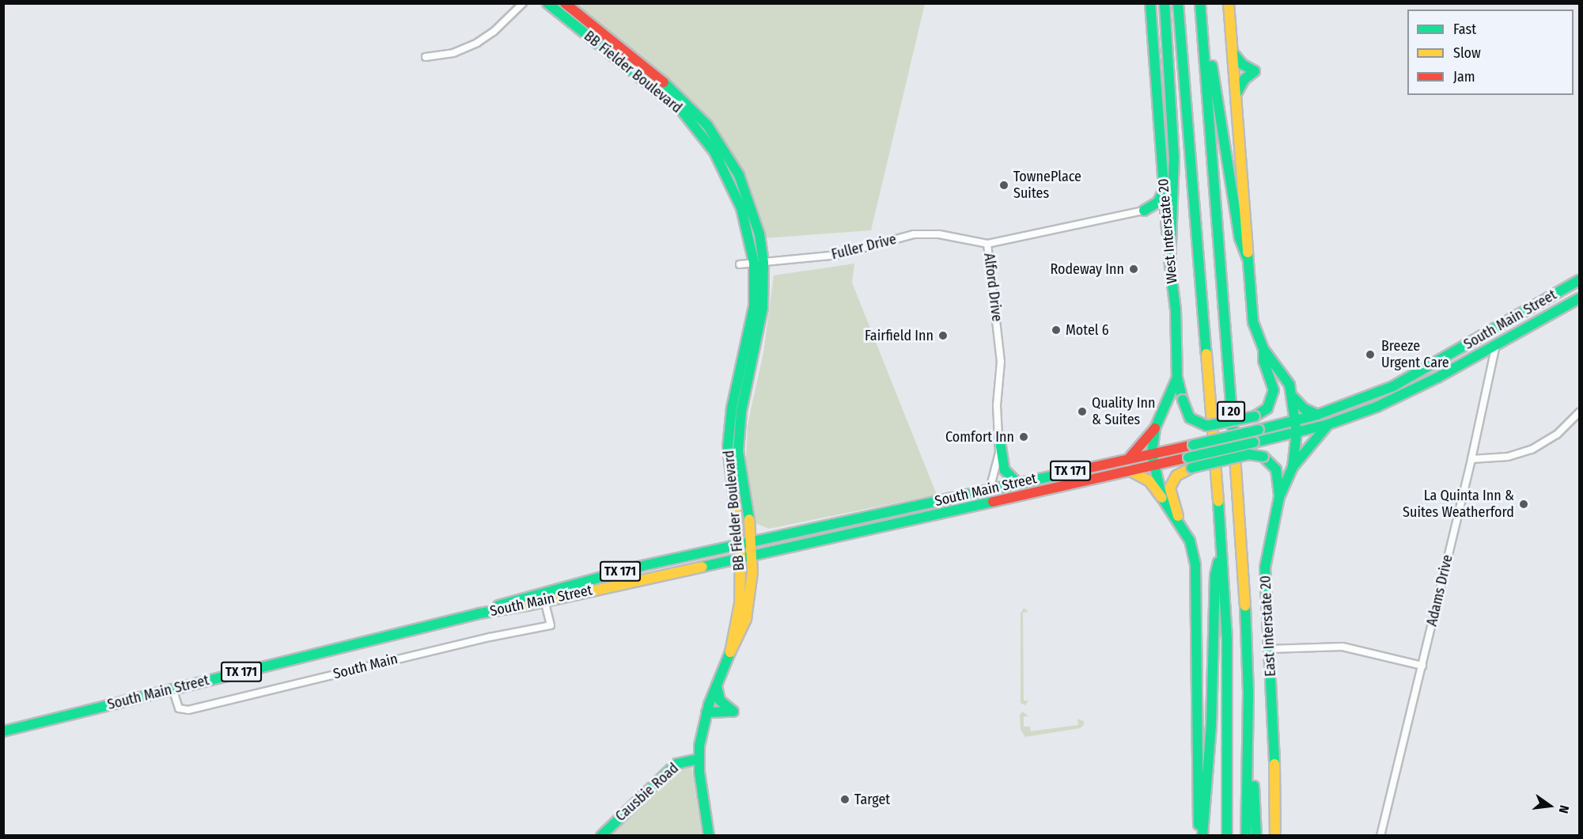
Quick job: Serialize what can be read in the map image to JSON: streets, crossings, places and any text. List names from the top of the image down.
{
  "streets": {
    "main road": [
      "BB Fielder Boulevard",
      "West Interstate 20",
      "South Main Street",
      "I 20",
      "TX 171",
      "East Interstate 20",
      "Causbie Road"
    ],
    "street": [
      "Fuller Drive",
      "Alford Drive",
      "Adams Drive",
      "South Main"
    ]
  },
  "crossings": [
    ["BB Fielder Boulevard", "Fuller Drive"],
    ["BB Fielder Boulevard", "South Main Street"],
    ["West Interstate 20", "South Main Street"],
    ["Fuller Drive", "Alford Drive"],
    ["Alford Drive", "South Main Street"],
    ["South Main Street", "Adams Drive"],
    ["South Main Street", "East Interstate 20"],
    ["South Main Street", "South Main"]
  ],
  "places": [
    "TownePlace Suites",
    "Rodeway Inn",
    "Motel 6",
    "Fairfield Inn",
    "Breeze Urgent Care",
    "Quality Inn & Suites",
    "Comfort Inn",
    "La Quinta Inn & Suites Weatherford",
    "Target"
  ],
  "legend": ["Fast", "Slow", "Jam"],
  "north": "right"
}
